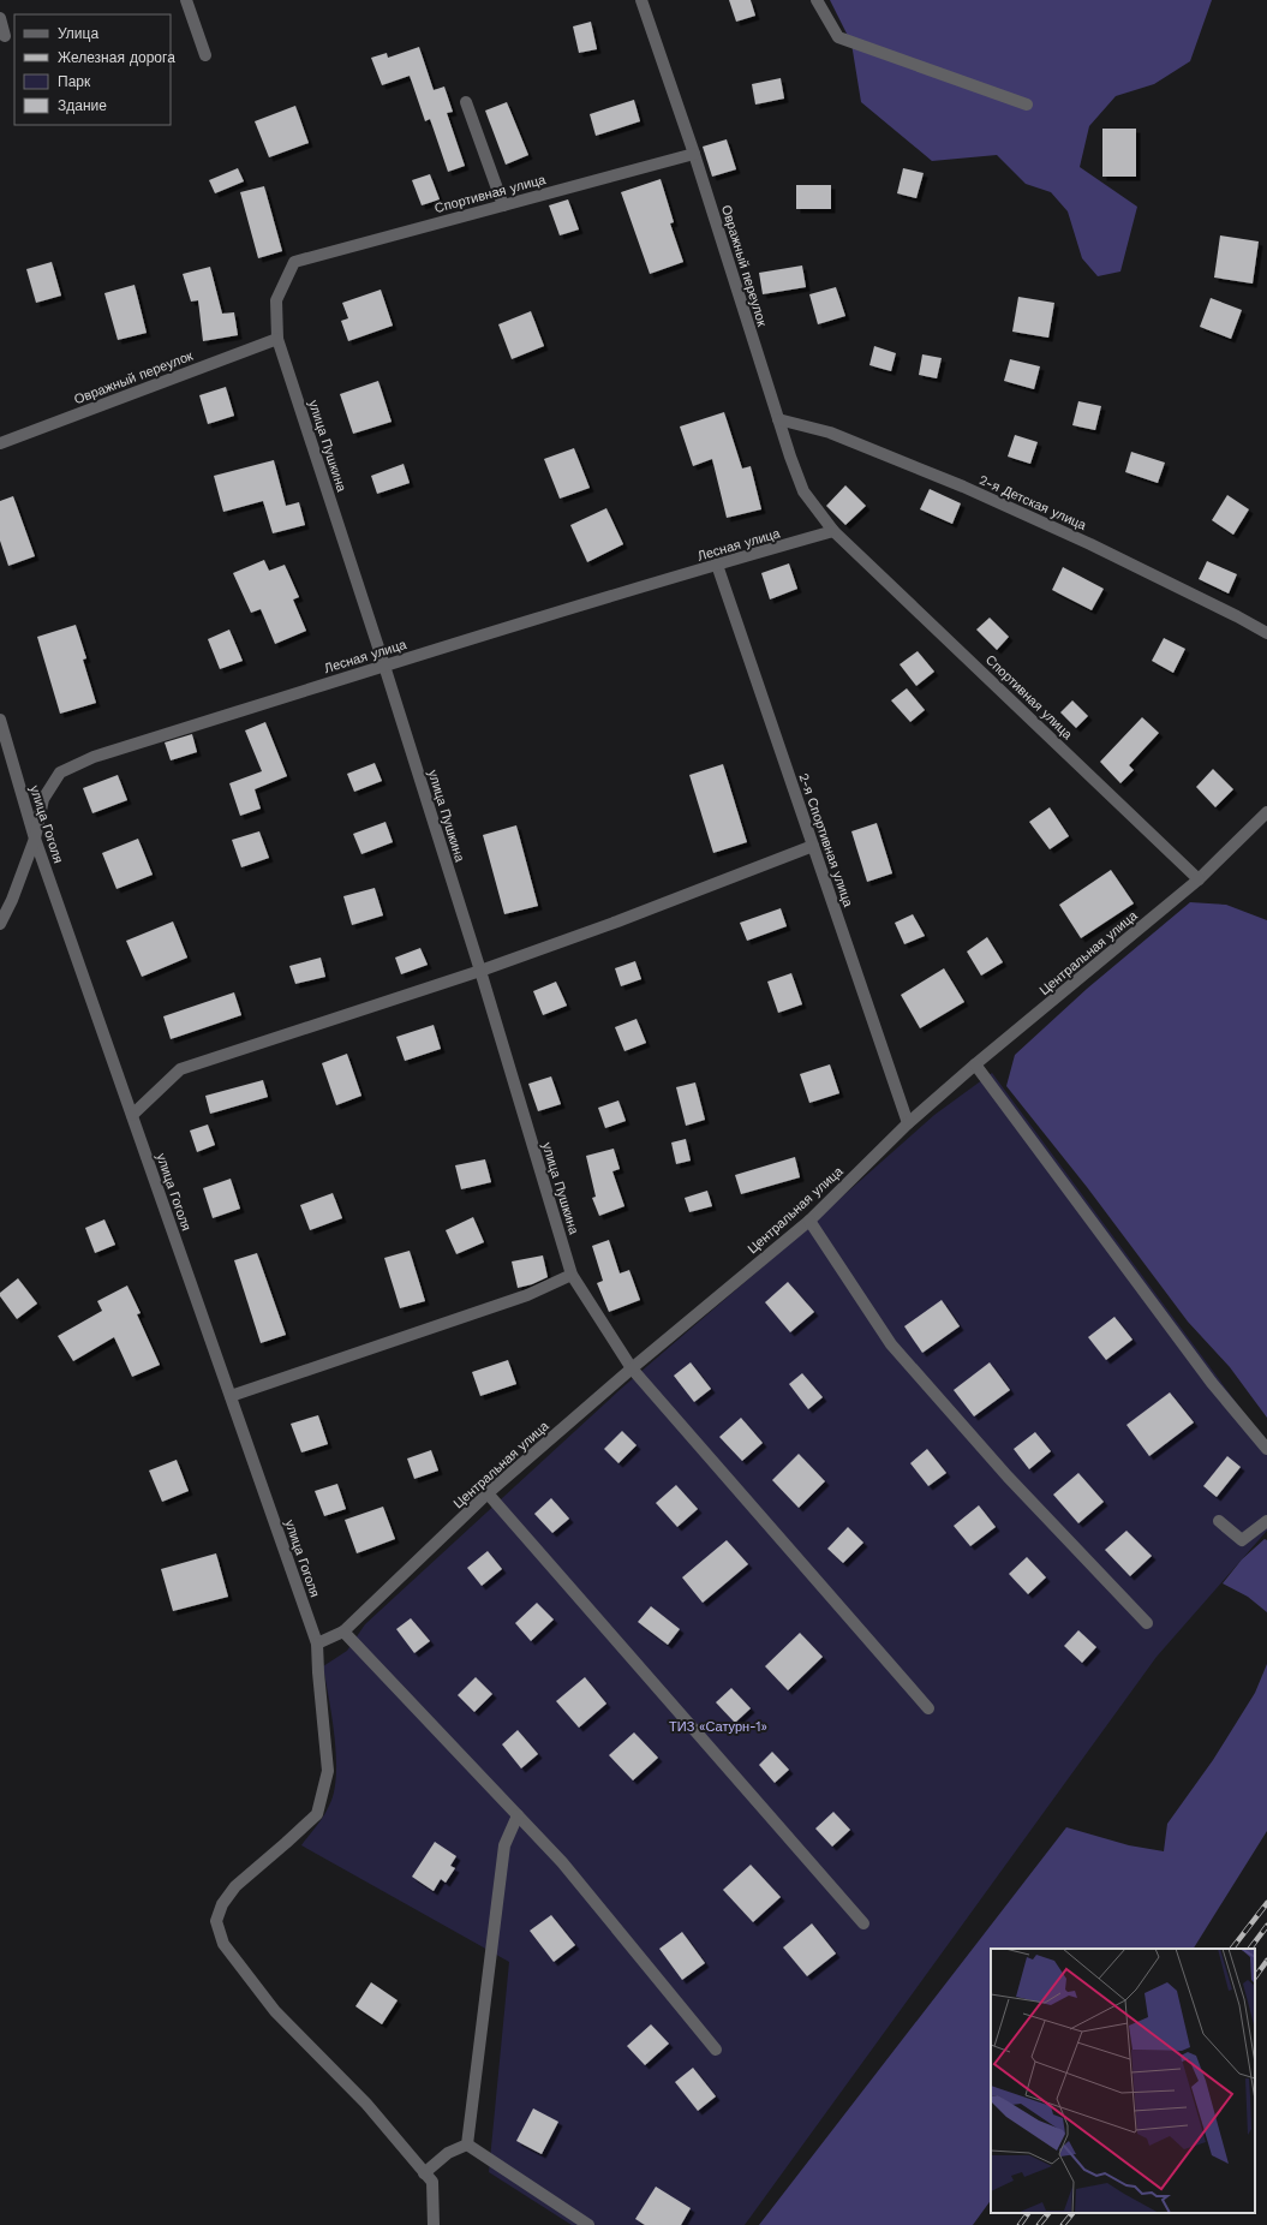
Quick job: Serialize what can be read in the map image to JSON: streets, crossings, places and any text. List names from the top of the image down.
{
  "streets": {
    "street": [
      "Спортивная улица",
      "Овражный переулок",
      "улица Пушкина",
      "2-я Детская улица",
      "Лесная улица",
      "улица Гоголя",
      "2-я Спортивная улица",
      "Центральная улица"
    ]
  },
  "crossings": [
    ["Спортивная улица", "Овражный переулок"],
    ["Спортивная улица", "улица Пушкина"],
    ["Спортивная улица", "Лесная улица"],
    ["Спортивная улица", "Центральная улица"],
    ["Овражный переулок", "улица Пушкина"],
    ["Овражный переулок", "2-я Детская улица"],
    ["Овражный переулок", "Лесная улица"],
    ["улица Пушкина", "Лесная улица"],
    ["улица Пушкина", "Центральная улица"],
    ["Лесная улица", "улица Гоголя"],
    ["Лесная улица", "2-я Спортивная улица"],
    ["2-я Спортивная улица", "Центральная улица"]
  ],
  "parks": ["ТИЗ «Сатурн-1»"],
  "legend": [
    "Улица",
    "Железная дорога",
    "Парк",
    "Здание"
  ]
}
